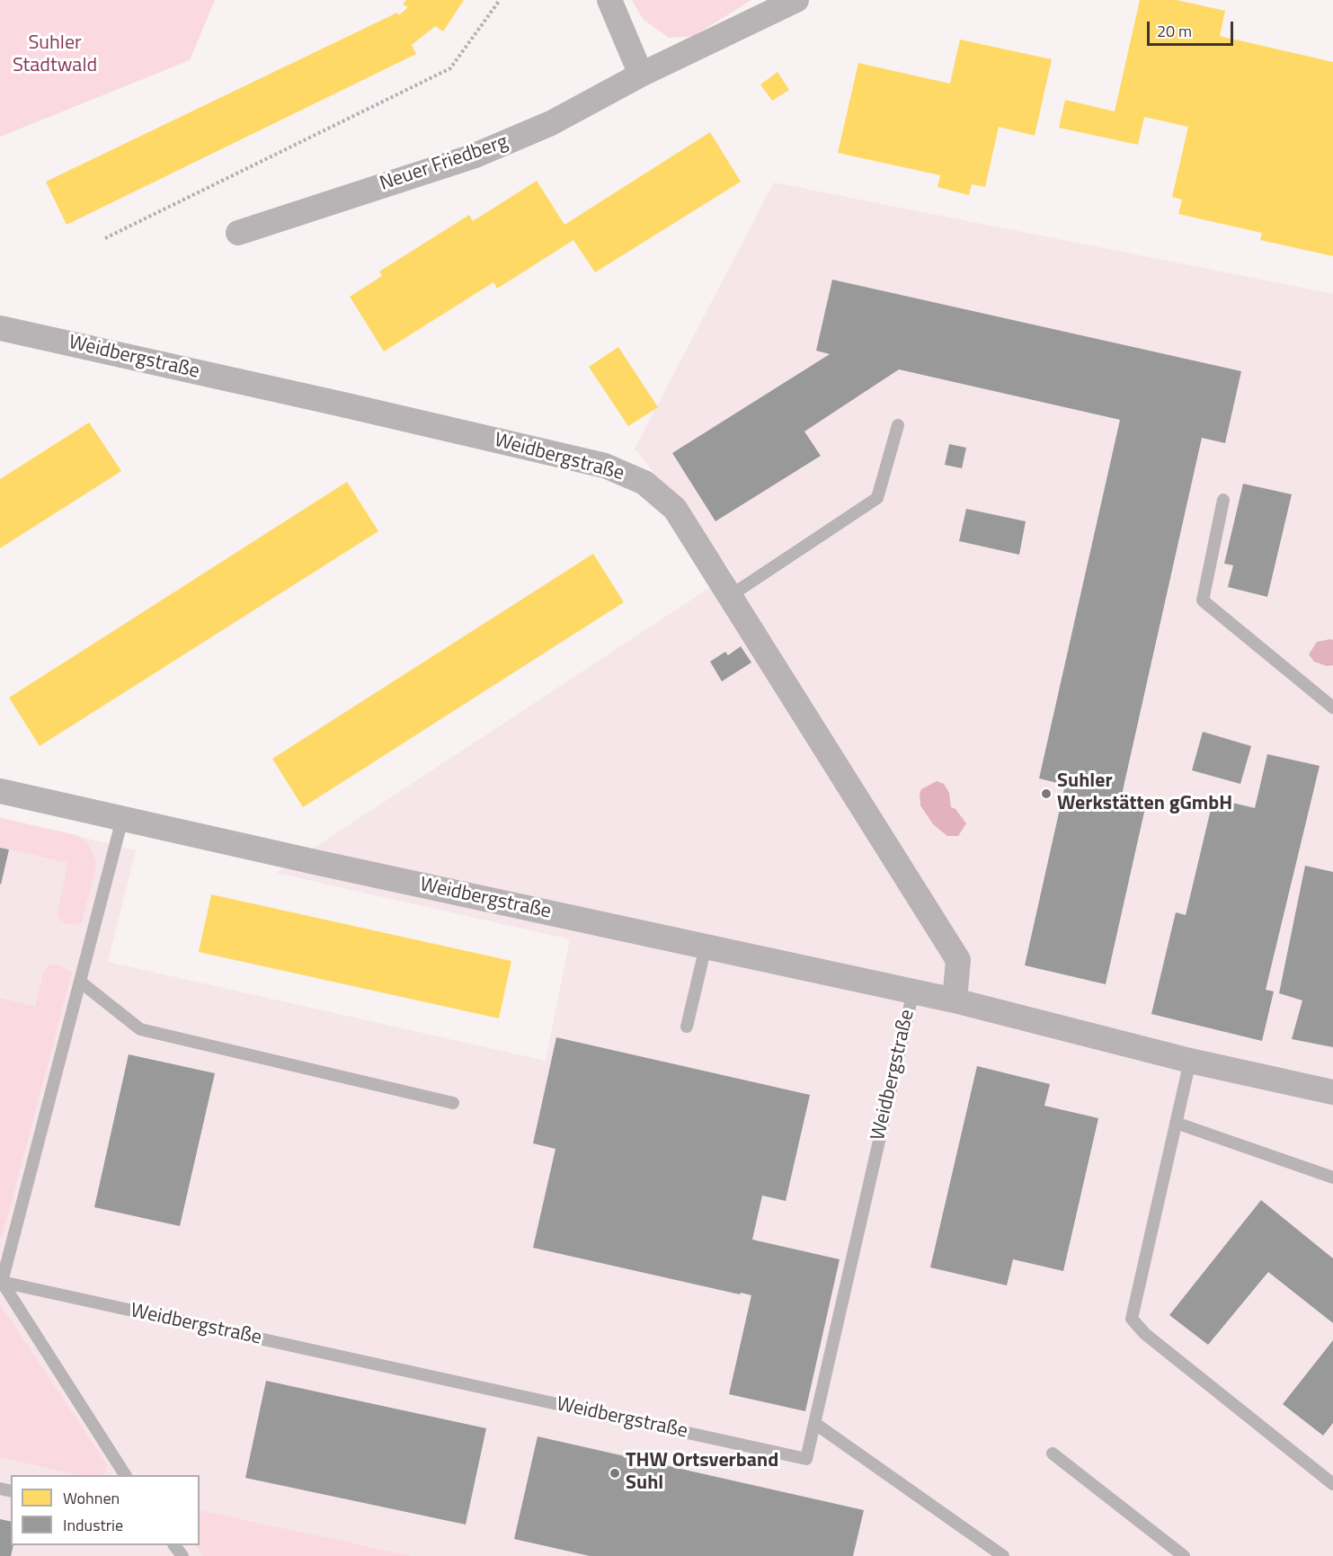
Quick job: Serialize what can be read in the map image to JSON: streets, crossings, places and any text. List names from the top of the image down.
{
  "streets": {
    "street": ["Neuer Friedberg", "Weidbergstraße"]
  },
  "parks": ["Suhler Stadtwald"],
  "places": ["Suhler Werkstätten gGmbH", "THW Ortsverband Suhl"],
  "legend": ["Wohnen", "Industrie"],
  "scale_bar": "20 m"
}
